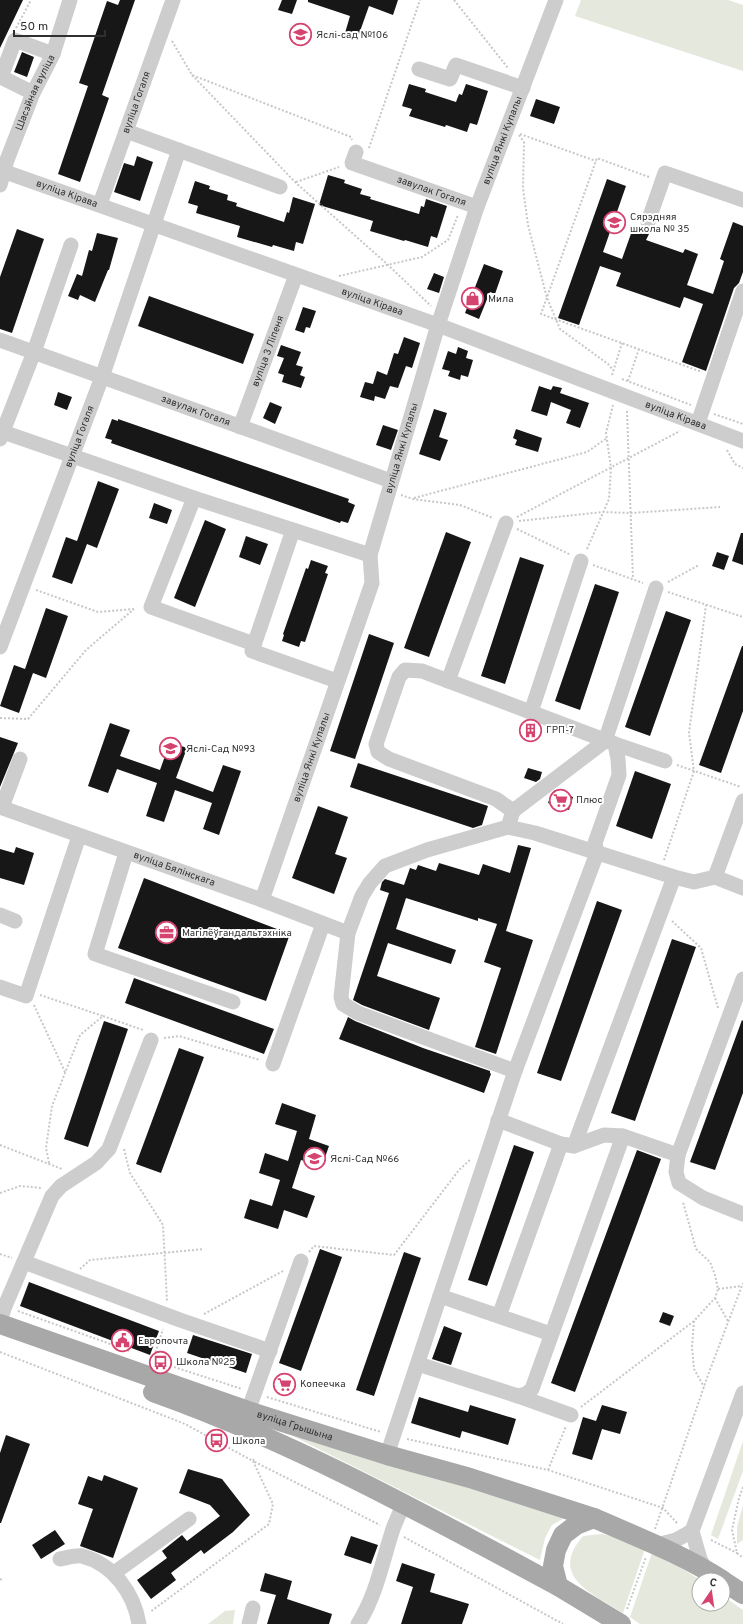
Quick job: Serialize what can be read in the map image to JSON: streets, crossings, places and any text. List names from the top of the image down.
{
  "streets": {
    "main road": ["вуліца Грышына"],
    "street": [
      "Шасэйная вуліца",
      "вуліца Гогаля",
      "вуліца Янкі Купалы",
      "завулак Гогаля",
      "вуліца Кірава",
      "вуліца 3 Ліпеня",
      "вуліца Бялінскага"
    ]
  },
  "crossings": [
    ["Шасэйная вуліца", "вуліца Кірава"],
    ["вуліца Гогаля", "завулак Гогаля"],
    ["вуліца Гогаля", "вуліца Кірава"],
    ["вуліца Янкі Купалы", "завулак Гогаля"],
    ["вуліца Янкі Купалы", "вуліца Кірава"],
    ["вуліца Янкі Купалы", "вуліца Бялінскага"],
    ["завулак Гогаля", "вуліца 3 Ліпеня"],
    ["вуліца Кірава", "вуліца 3 Ліпеня"]
  ],
  "places": {
    "school or university": [
      "Яслі-сад №106",
      "Сярэдняя школа № 35",
      "Яслі-Сад №93",
      "Яслі-Сад №66"
    ],
    "shop": ["Мила"],
    "building": ["ГРП-7"],
    "supermarket": ["Плюс", "Копеечка"],
    "office": ["Магілёўгандальтэхніка"],
    "public building": ["Европочта"],
    "bus stop": ["Школа №25", "Школа"]
  },
  "scale_bar": "50 m",
  "north": "top"
}
